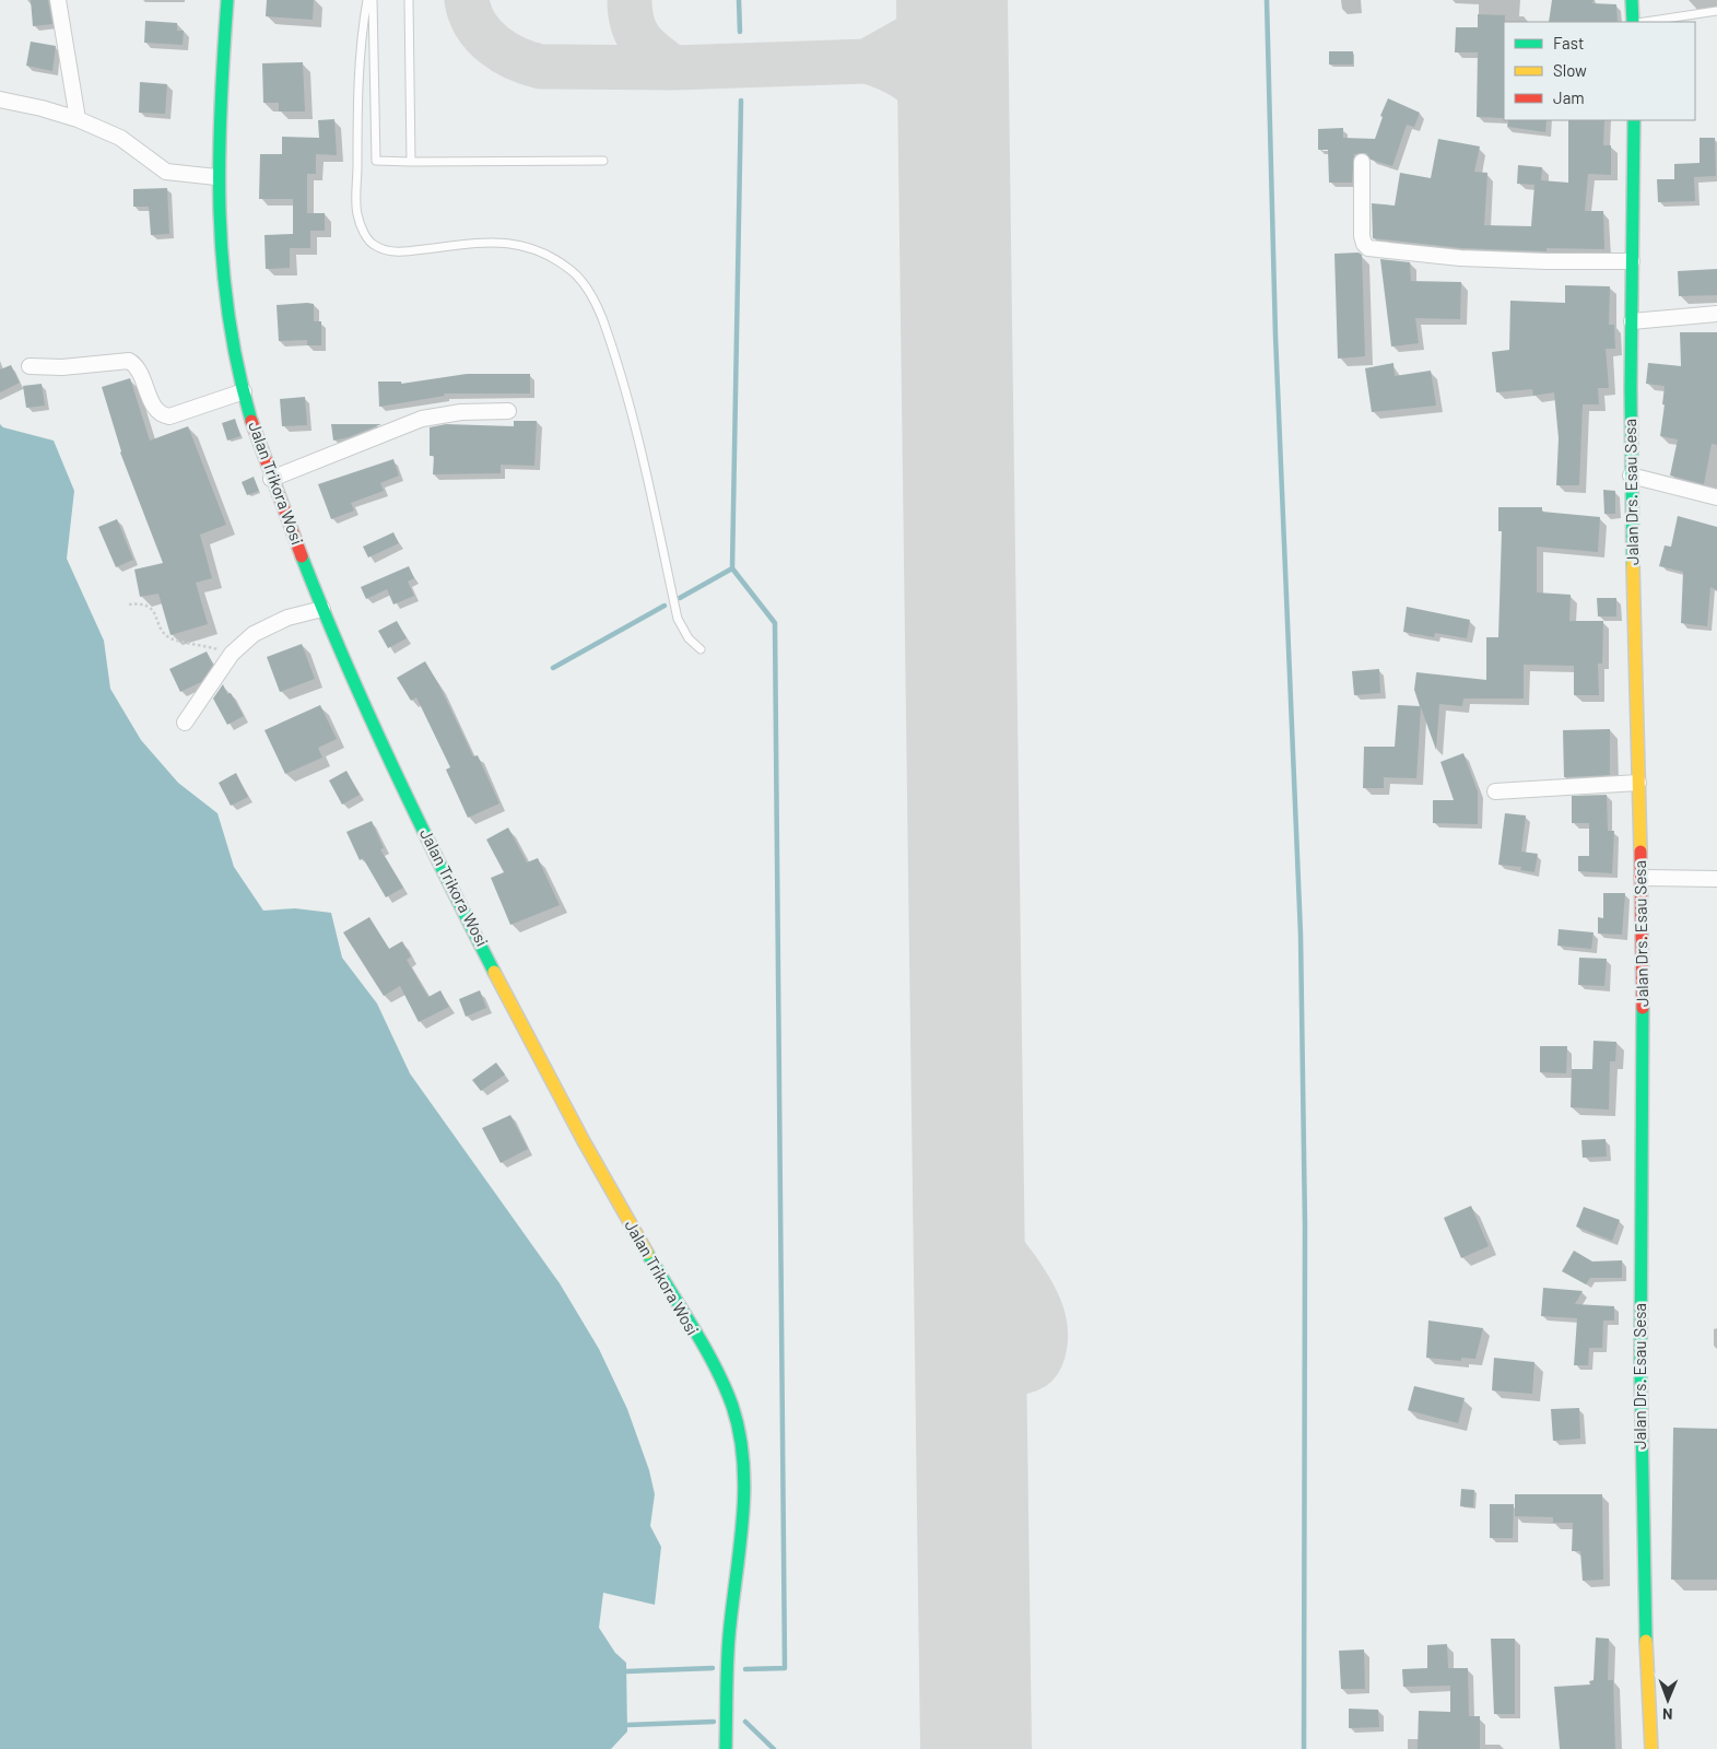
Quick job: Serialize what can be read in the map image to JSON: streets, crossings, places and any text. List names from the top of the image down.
{
  "streets": {
    "main road": ["Jalan Trikora Wosi", "Jalan Drs. Esau Sesa"]
  },
  "legend": ["Fast", "Slow", "Jam"],
  "north": "bottom"
}
